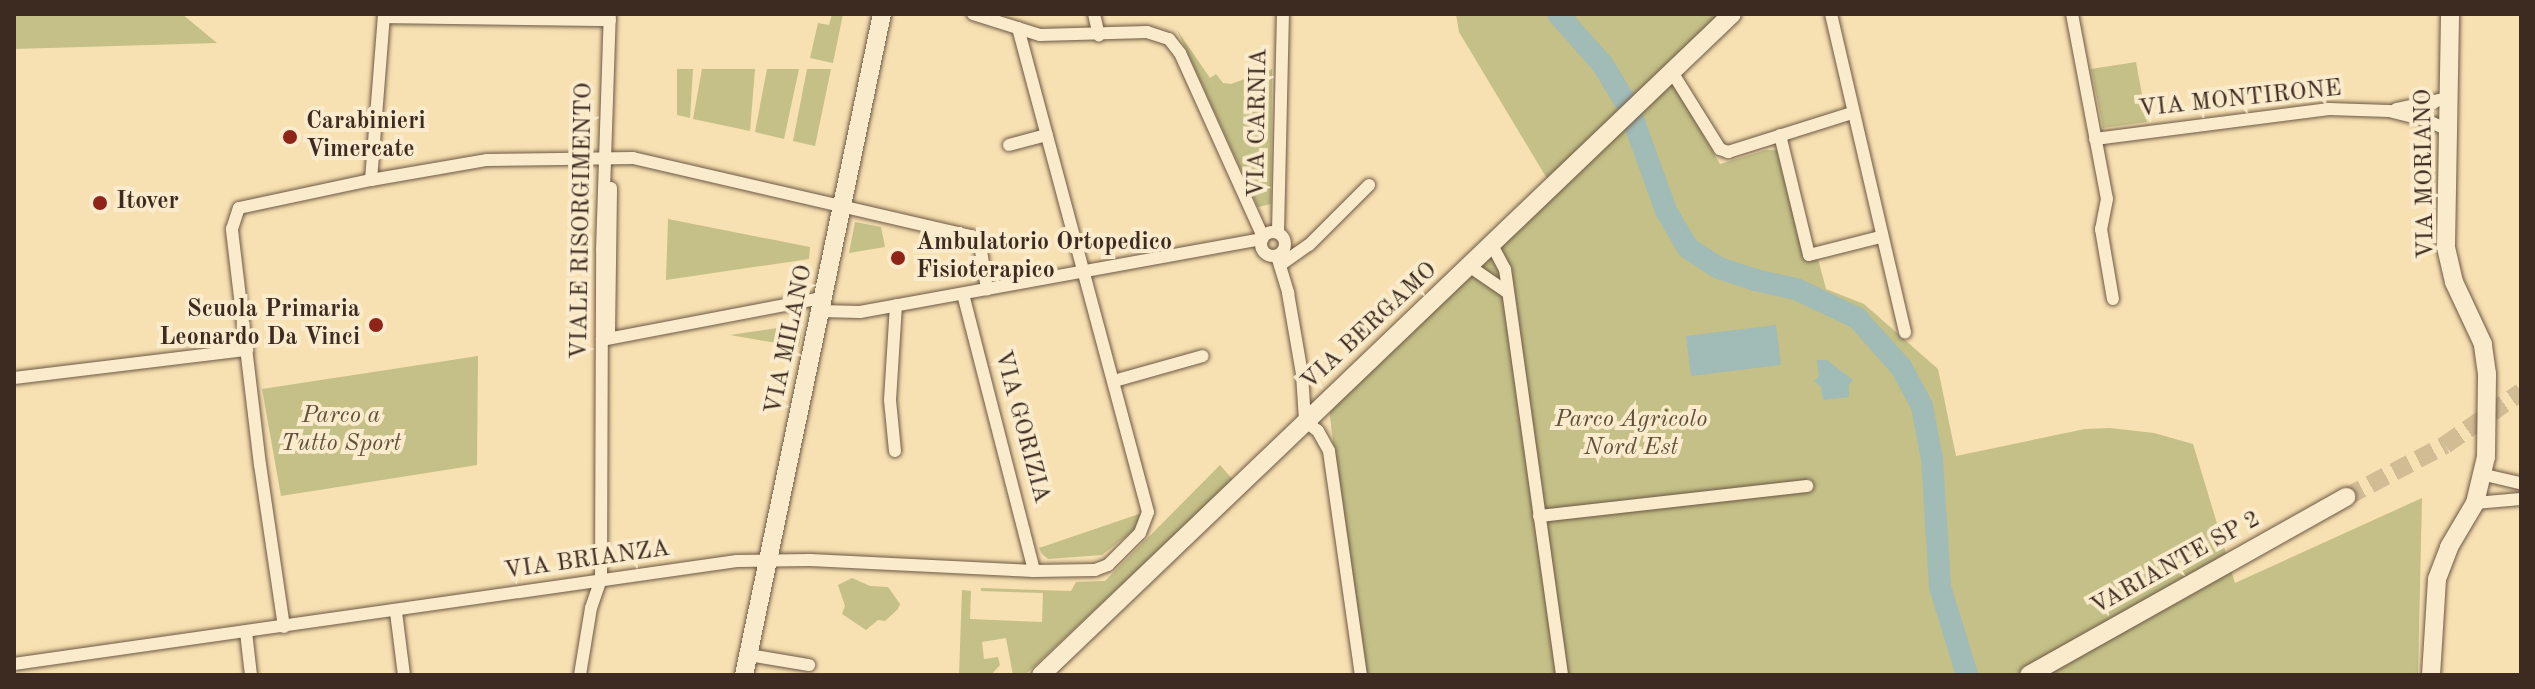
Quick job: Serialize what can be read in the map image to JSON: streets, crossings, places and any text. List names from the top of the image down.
{
  "streets": {
    "street": [
      "VIA MONTIRONE",
      "VIA CARNIA",
      "VIA MORIANO",
      "VIALE RISORGIMENTO",
      "VIA BERGAMO",
      "VIA MILANO",
      "VIA GORIZIA",
      "VIA BRIANZA",
      "VARIANTE SP 2"
    ]
  },
  "crossings": [
    ["VIALE RISORGIMENTO", "VIA BRIANZA"],
    ["VIA MILANO", "VIA BRIANZA"],
    ["VIA GORIZIA", "VIA BRIANZA"]
  ],
  "parks": ["Parco a Tutto Sport", "Parco Agricolo Nord Est"],
  "places": [
    "Carabinieri Vimercate",
    "Itover",
    "Ambulatorio Ortopedico Fisioterapico",
    "Scuola Primaria Leonardo Da Vinci"
  ]
}
